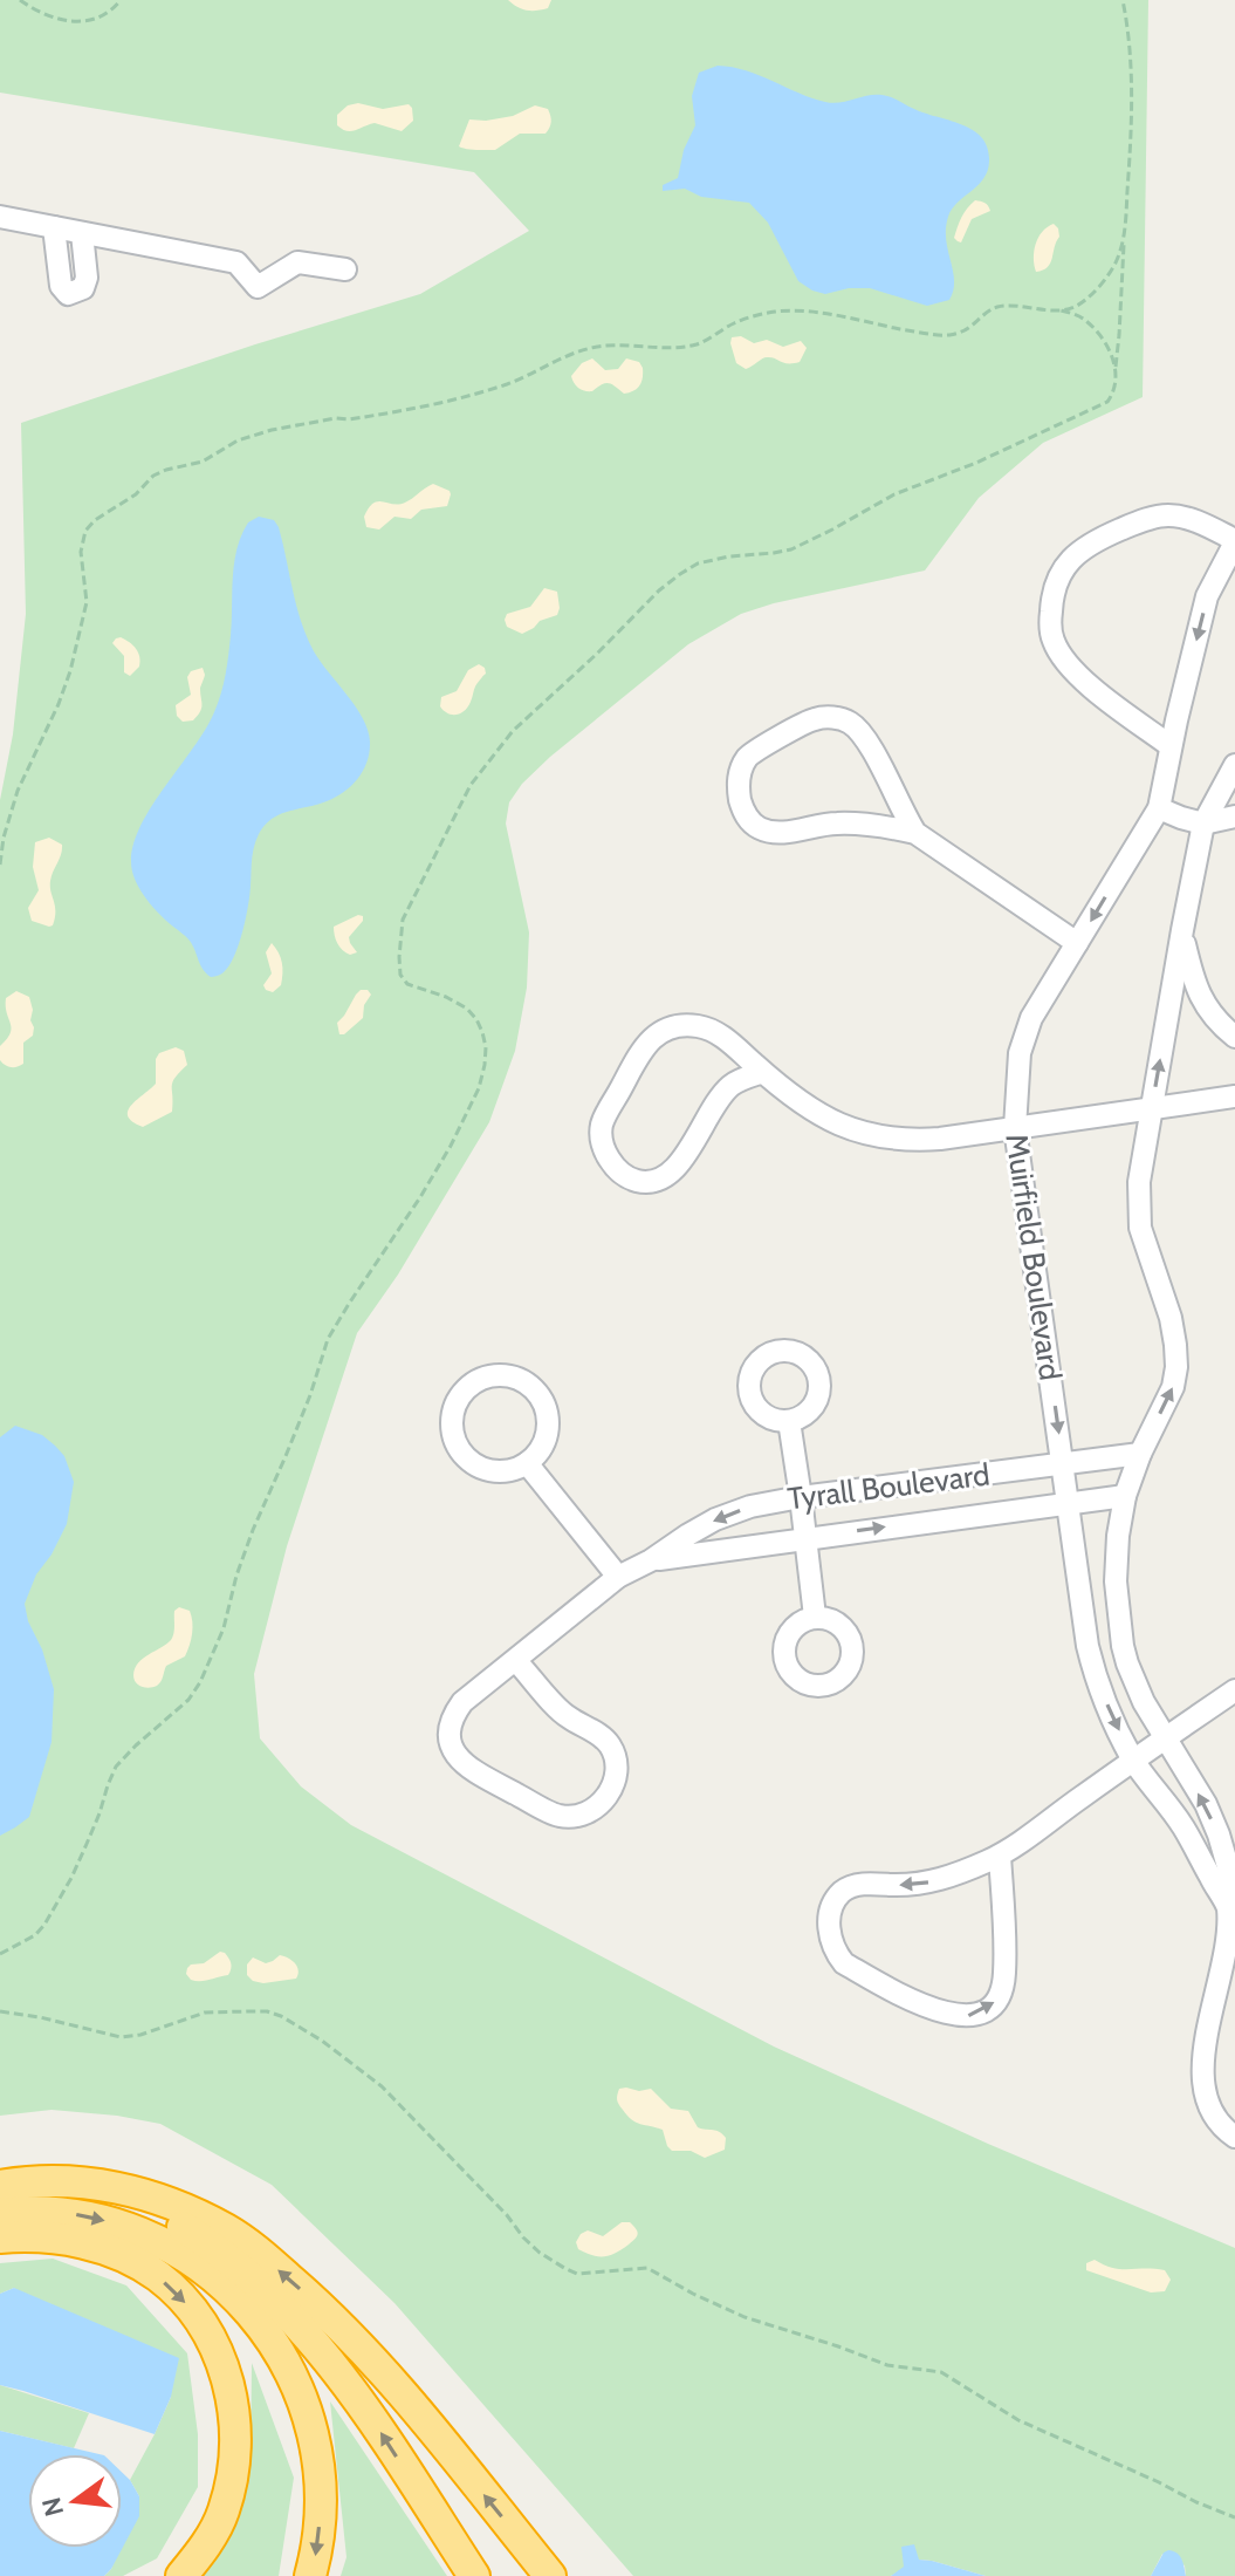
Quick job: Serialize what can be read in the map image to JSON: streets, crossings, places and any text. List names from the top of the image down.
{
  "streets": {
    "street": ["Muirfield Boulevard", "Tyrall Boulevard"]
  },
  "crossings": [
    ["Muirfield Boulevard", "Tyrall Boulevard"]
  ],
  "north": "left"
}
